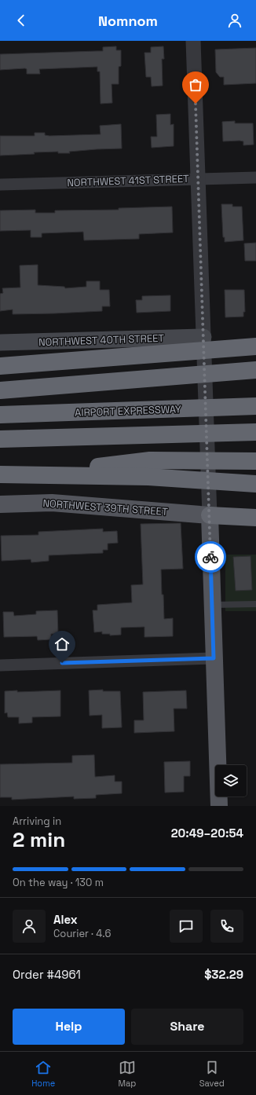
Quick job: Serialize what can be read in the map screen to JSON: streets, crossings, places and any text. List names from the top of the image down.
{
  "streets": {
    "highway": ["AIRPORT EXPRESSWAY"],
    "main road": ["NORTHWEST 40TH STREET", "NORTHWEST 39TH STREET"],
    "street": ["NORTHWEST 41ST STREET"]
  },
  "page": {
    "header": "Nomnom",
    "heading": ["2 min", "Arriving in", "20:49–20:54"],
    "panel": [
      "Alex",
      "Courier · 4.6",
      "Order #4961",
      "$32.29"
    ],
    "bar": "On the way · 130 m",
    "buttons": ["Help", "Share"],
    "tabs": ["Home", "Map", "Saved"]
  }
}
